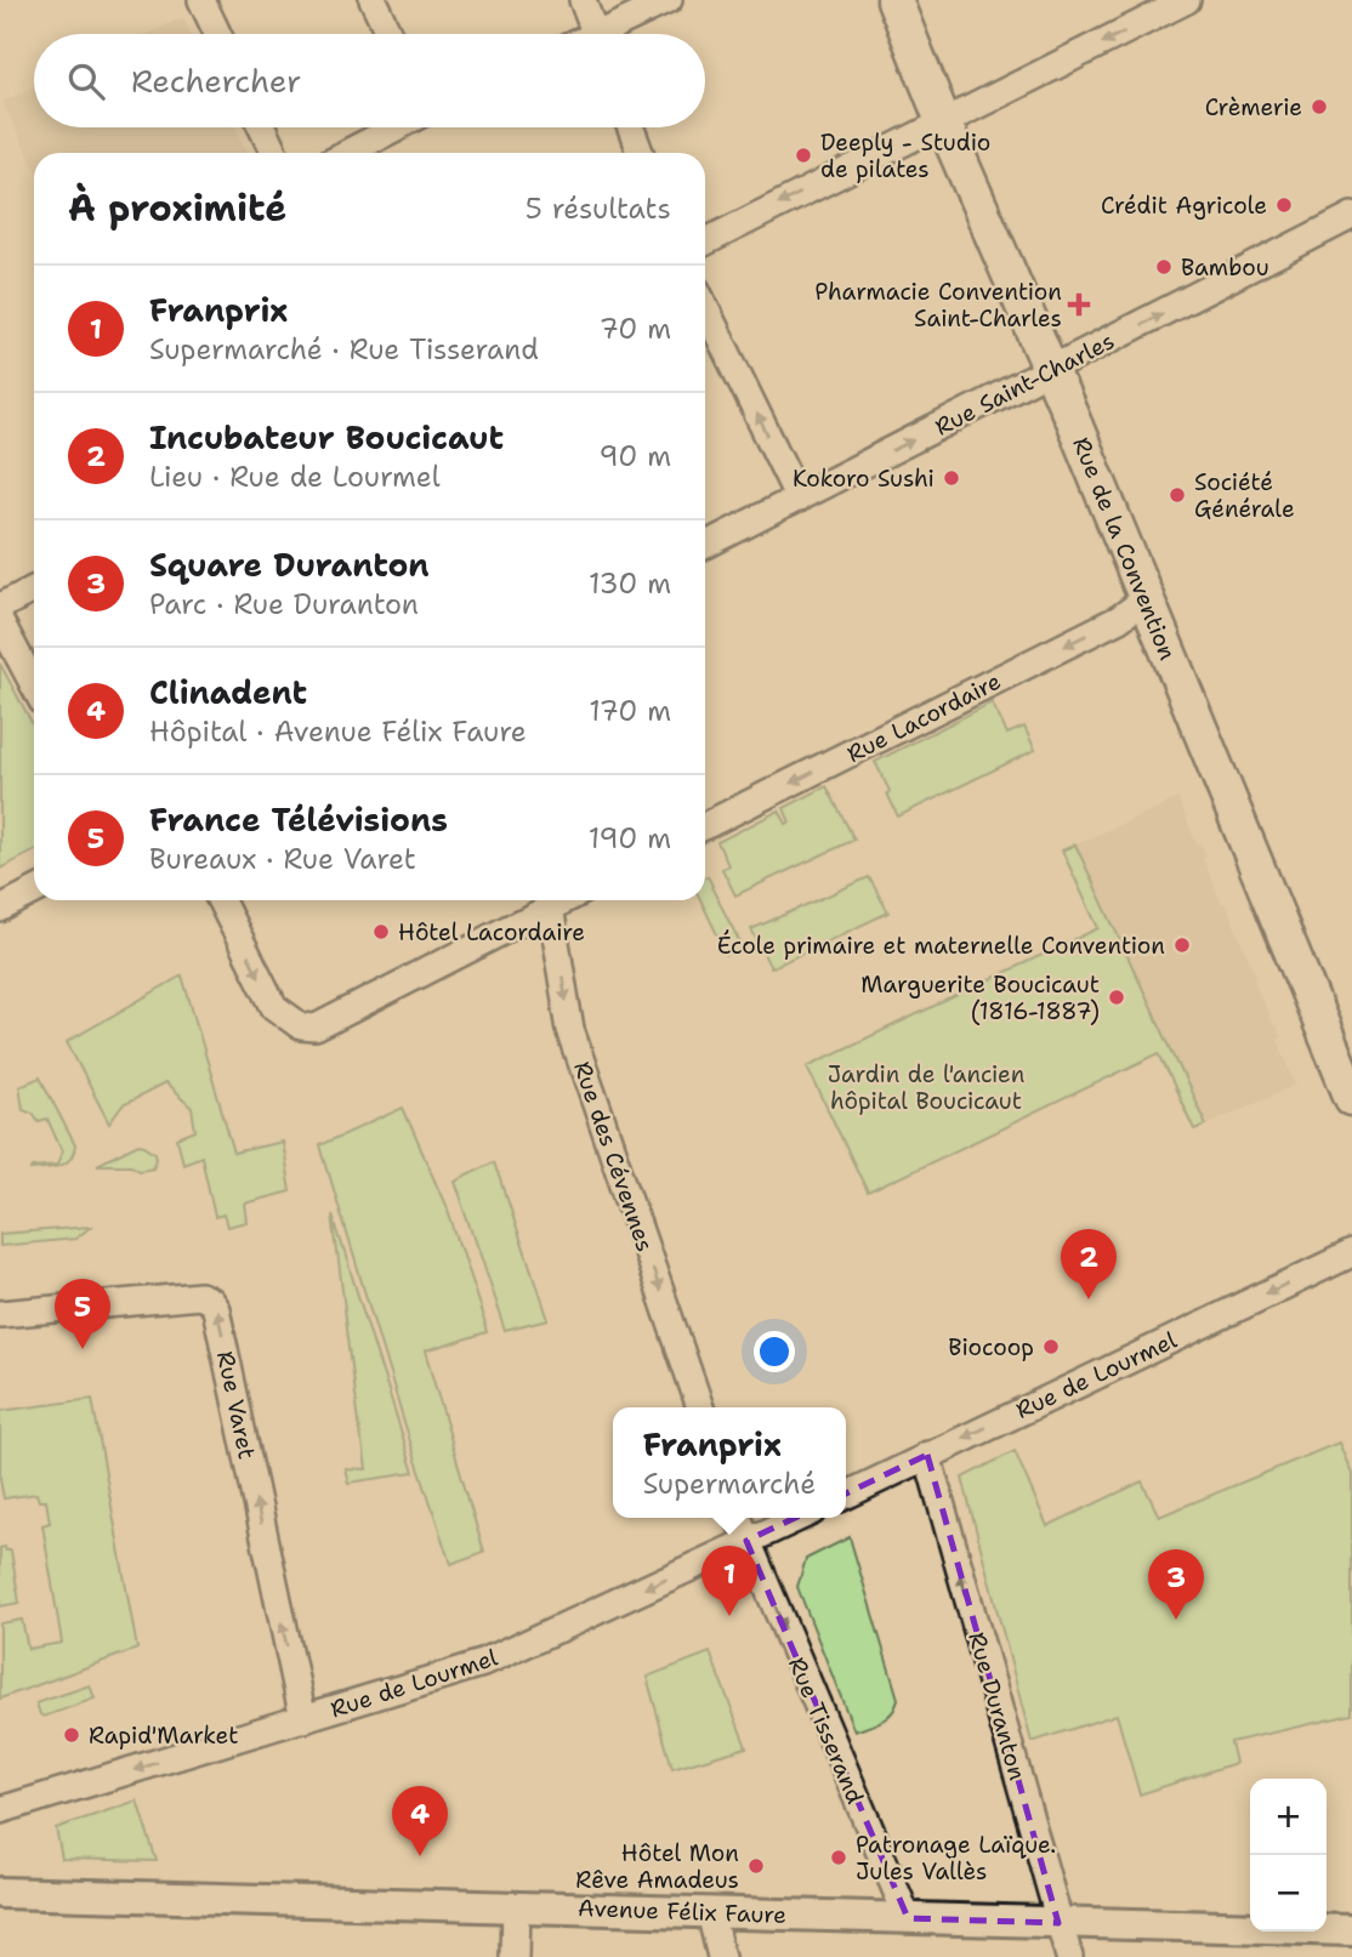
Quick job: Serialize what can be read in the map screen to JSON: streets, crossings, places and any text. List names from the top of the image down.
{
  "streets": {
    "main road": ["Rue de la Convention"],
    "street": [
      "Rue Saint-Charles",
      "Rue Lacordaire",
      "Rue des Cévennes",
      "Rue de Lourmel",
      "Rue Varet",
      "Rue Duranton",
      "Rue Tisserand",
      "Avenue Félix Faure"
    ]
  },
  "crossings": [
    ["Rue Saint-Charles", "Rue de la Convention"],
    ["Rue de la Convention", "Rue Lacordaire"],
    ["Rue de Lourmel", "Rue Varet"],
    ["Rue de Lourmel", "Rue Duranton"],
    ["Rue de Lourmel", "Rue Tisserand"],
    ["Rue Duranton", "Avenue Félix Faure"],
    ["Rue Tisserand", "Avenue Félix Faure"]
  ],
  "one_way": [
    "Rue Saint-Charles",
    "Rue Lacordaire",
    "Rue des Cévennes",
    "Rue de Lourmel",
    "Rue Duranton",
    "Rue Tisserand"
  ],
  "parks": ["Jardin de l'ancien hôpital Boucicaut"],
  "places": {
    "other": [
      "Crèmerie",
      "Deeply - Studio de pilates",
      "Crédit Agricole",
      "Bambou",
      "Kokoro Sushi",
      "Société Générale",
      "Hôtel Lacordaire",
      "École primaire et maternelle Convention",
      "Marguerite Boucicaut (1816-1887)",
      "Biocoop",
      "Rapid'Market",
      "Patronage Laïque. Jules Vallès",
      "Hôtel Mon Rêve Amadeus"
    ],
    "health": ["Pharmacie Convention Saint-Charles"]
  },
  "page": {
    "search": "Rechercher",
    "heading": ["À proximité", "5 résultats"],
    "list": [
      {
        "mark": "1",
        "name": "Franprix",
        "note": "Supermarché · Rue Tisserand",
        "value": "70 m"
      },
      {
        "mark": "2",
        "name": "Incubateur Boucicaut",
        "note": "Lieu · Rue de Lourmel",
        "value": "90 m"
      },
      {
        "mark": "3",
        "name": "Square Duranton",
        "note": "Parc · Rue Duranton",
        "value": "130 m"
      },
      {
        "mark": "4",
        "name": "Clinadent",
        "note": "Hôpital · Avenue Félix Faure",
        "value": "170 m"
      },
      {
        "mark": "5",
        "name": "France Télévisions",
        "note": "Bureaux · Rue Varet",
        "value": "190 m"
      }
    ],
    "pins": [
      "2",
      "5",
      "1",
      "3",
      "4"
    ],
    "popup": ["Franprix", "Supermarché"],
    "map_buttons": ["+", "−"]
  }
}
